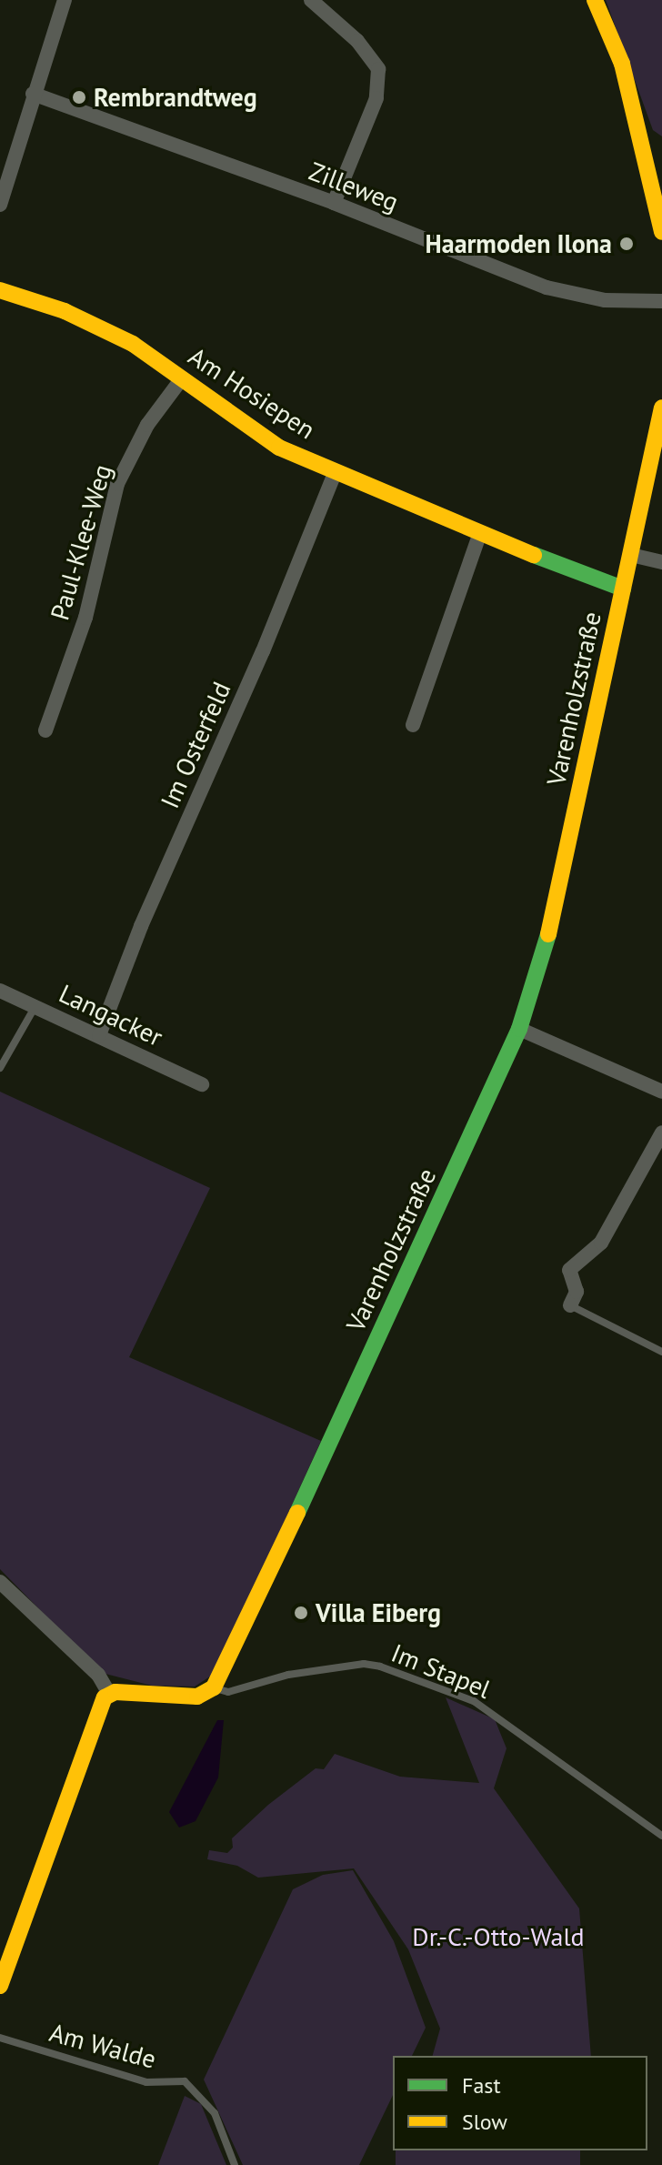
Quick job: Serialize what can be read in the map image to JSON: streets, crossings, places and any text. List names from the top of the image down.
{
  "streets": {
    "street": [
      "Zilleweg",
      "Am Hosiepen",
      "Paul-Klee-Weg",
      "Varenholzstraße",
      "Im Osterfeld",
      "Langacker"
    ],
    "lane": ["Im Stapel", "Am Walde"]
  },
  "crossings": [
    ["Am Hosiepen", "Paul-Klee-Weg"],
    ["Am Hosiepen", "Varenholzstraße"],
    ["Am Hosiepen", "Im Osterfeld"],
    ["Varenholzstraße", "Im Stapel"],
    ["Im Osterfeld", "Langacker"]
  ],
  "parks": ["Dr.-C.-Otto-Wald"],
  "places": ["Rembrandtweg", "Haarmoden Ilona", "Villa Eiberg"],
  "legend": ["Fast", "Slow"]
}
